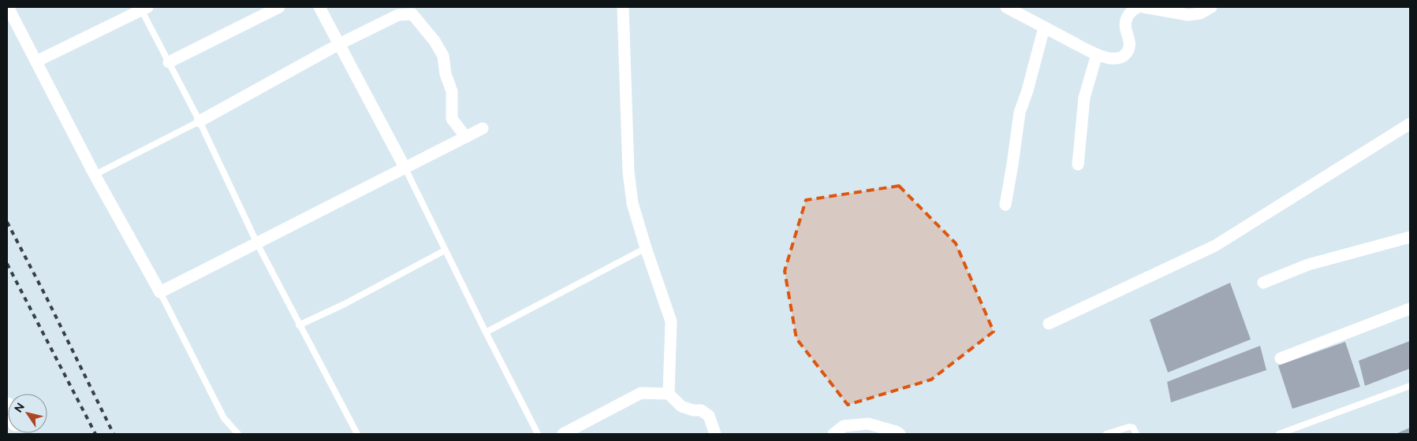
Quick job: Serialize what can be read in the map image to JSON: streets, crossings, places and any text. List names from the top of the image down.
{
  "north": "top left"
}
